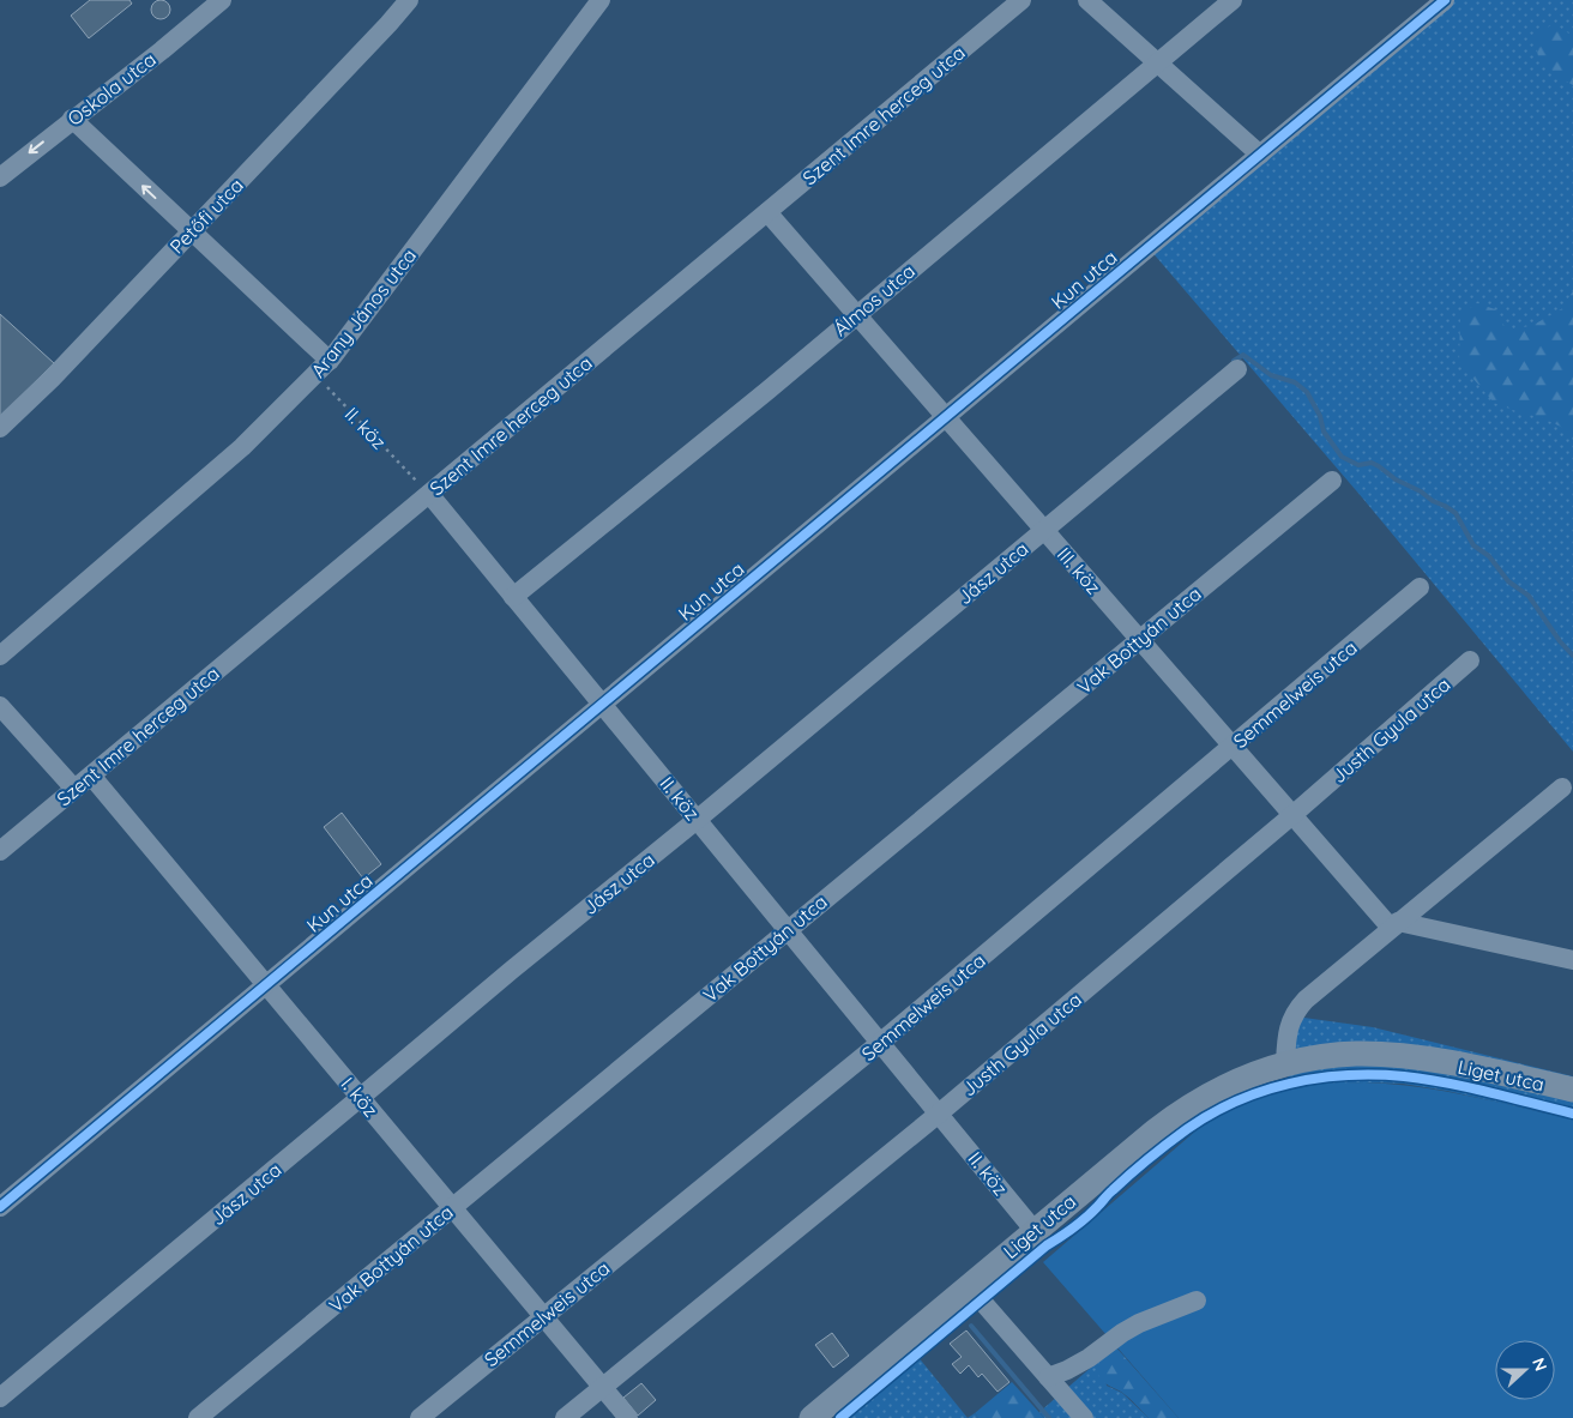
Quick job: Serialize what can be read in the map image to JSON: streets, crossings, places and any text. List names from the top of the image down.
{
  "streets": {
    "main road": ["Liget utca"],
    "street": [
      "Oskola utca",
      "Szent Imre herceg utca",
      "Petőfi utca",
      "Kun utca",
      "Álmos utca",
      "Arany János utca",
      "II. köz",
      "III. köz",
      "Jász utca",
      "Vak Bottyán utca",
      "Semmelweis utca",
      "Justh Gyula utca",
      "I. köz"
    ]
  },
  "crossings": [
    ["Szent Imre herceg utca", "II. köz"],
    ["Szent Imre herceg utca", "III. köz"],
    ["Szent Imre herceg utca", "I. köz"],
    ["Kun utca", "II. köz"],
    ["Kun utca", "III. köz"],
    ["Kun utca", "I. köz"],
    ["Álmos utca", "II. köz"],
    ["Álmos utca", "III. köz"],
    ["Arany János utca", "II. köz"],
    ["II. köz", "Jász utca"],
    ["II. köz", "Vak Bottyán utca"],
    ["II. köz", "Semmelweis utca"],
    ["II. köz", "Justh Gyula utca"],
    ["II. köz", "Liget utca"],
    ["III. köz", "Jász utca"],
    ["III. köz", "Vak Bottyán utca"],
    ["III. köz", "Semmelweis utca"],
    ["III. köz", "Justh Gyula utca"],
    ["Jász utca", "I. köz"],
    ["Vak Bottyán utca", "I. köz"],
    ["Semmelweis utca", "I. köz"],
    ["Justh Gyula utca", "I. köz"]
  ],
  "north": "right"
}
